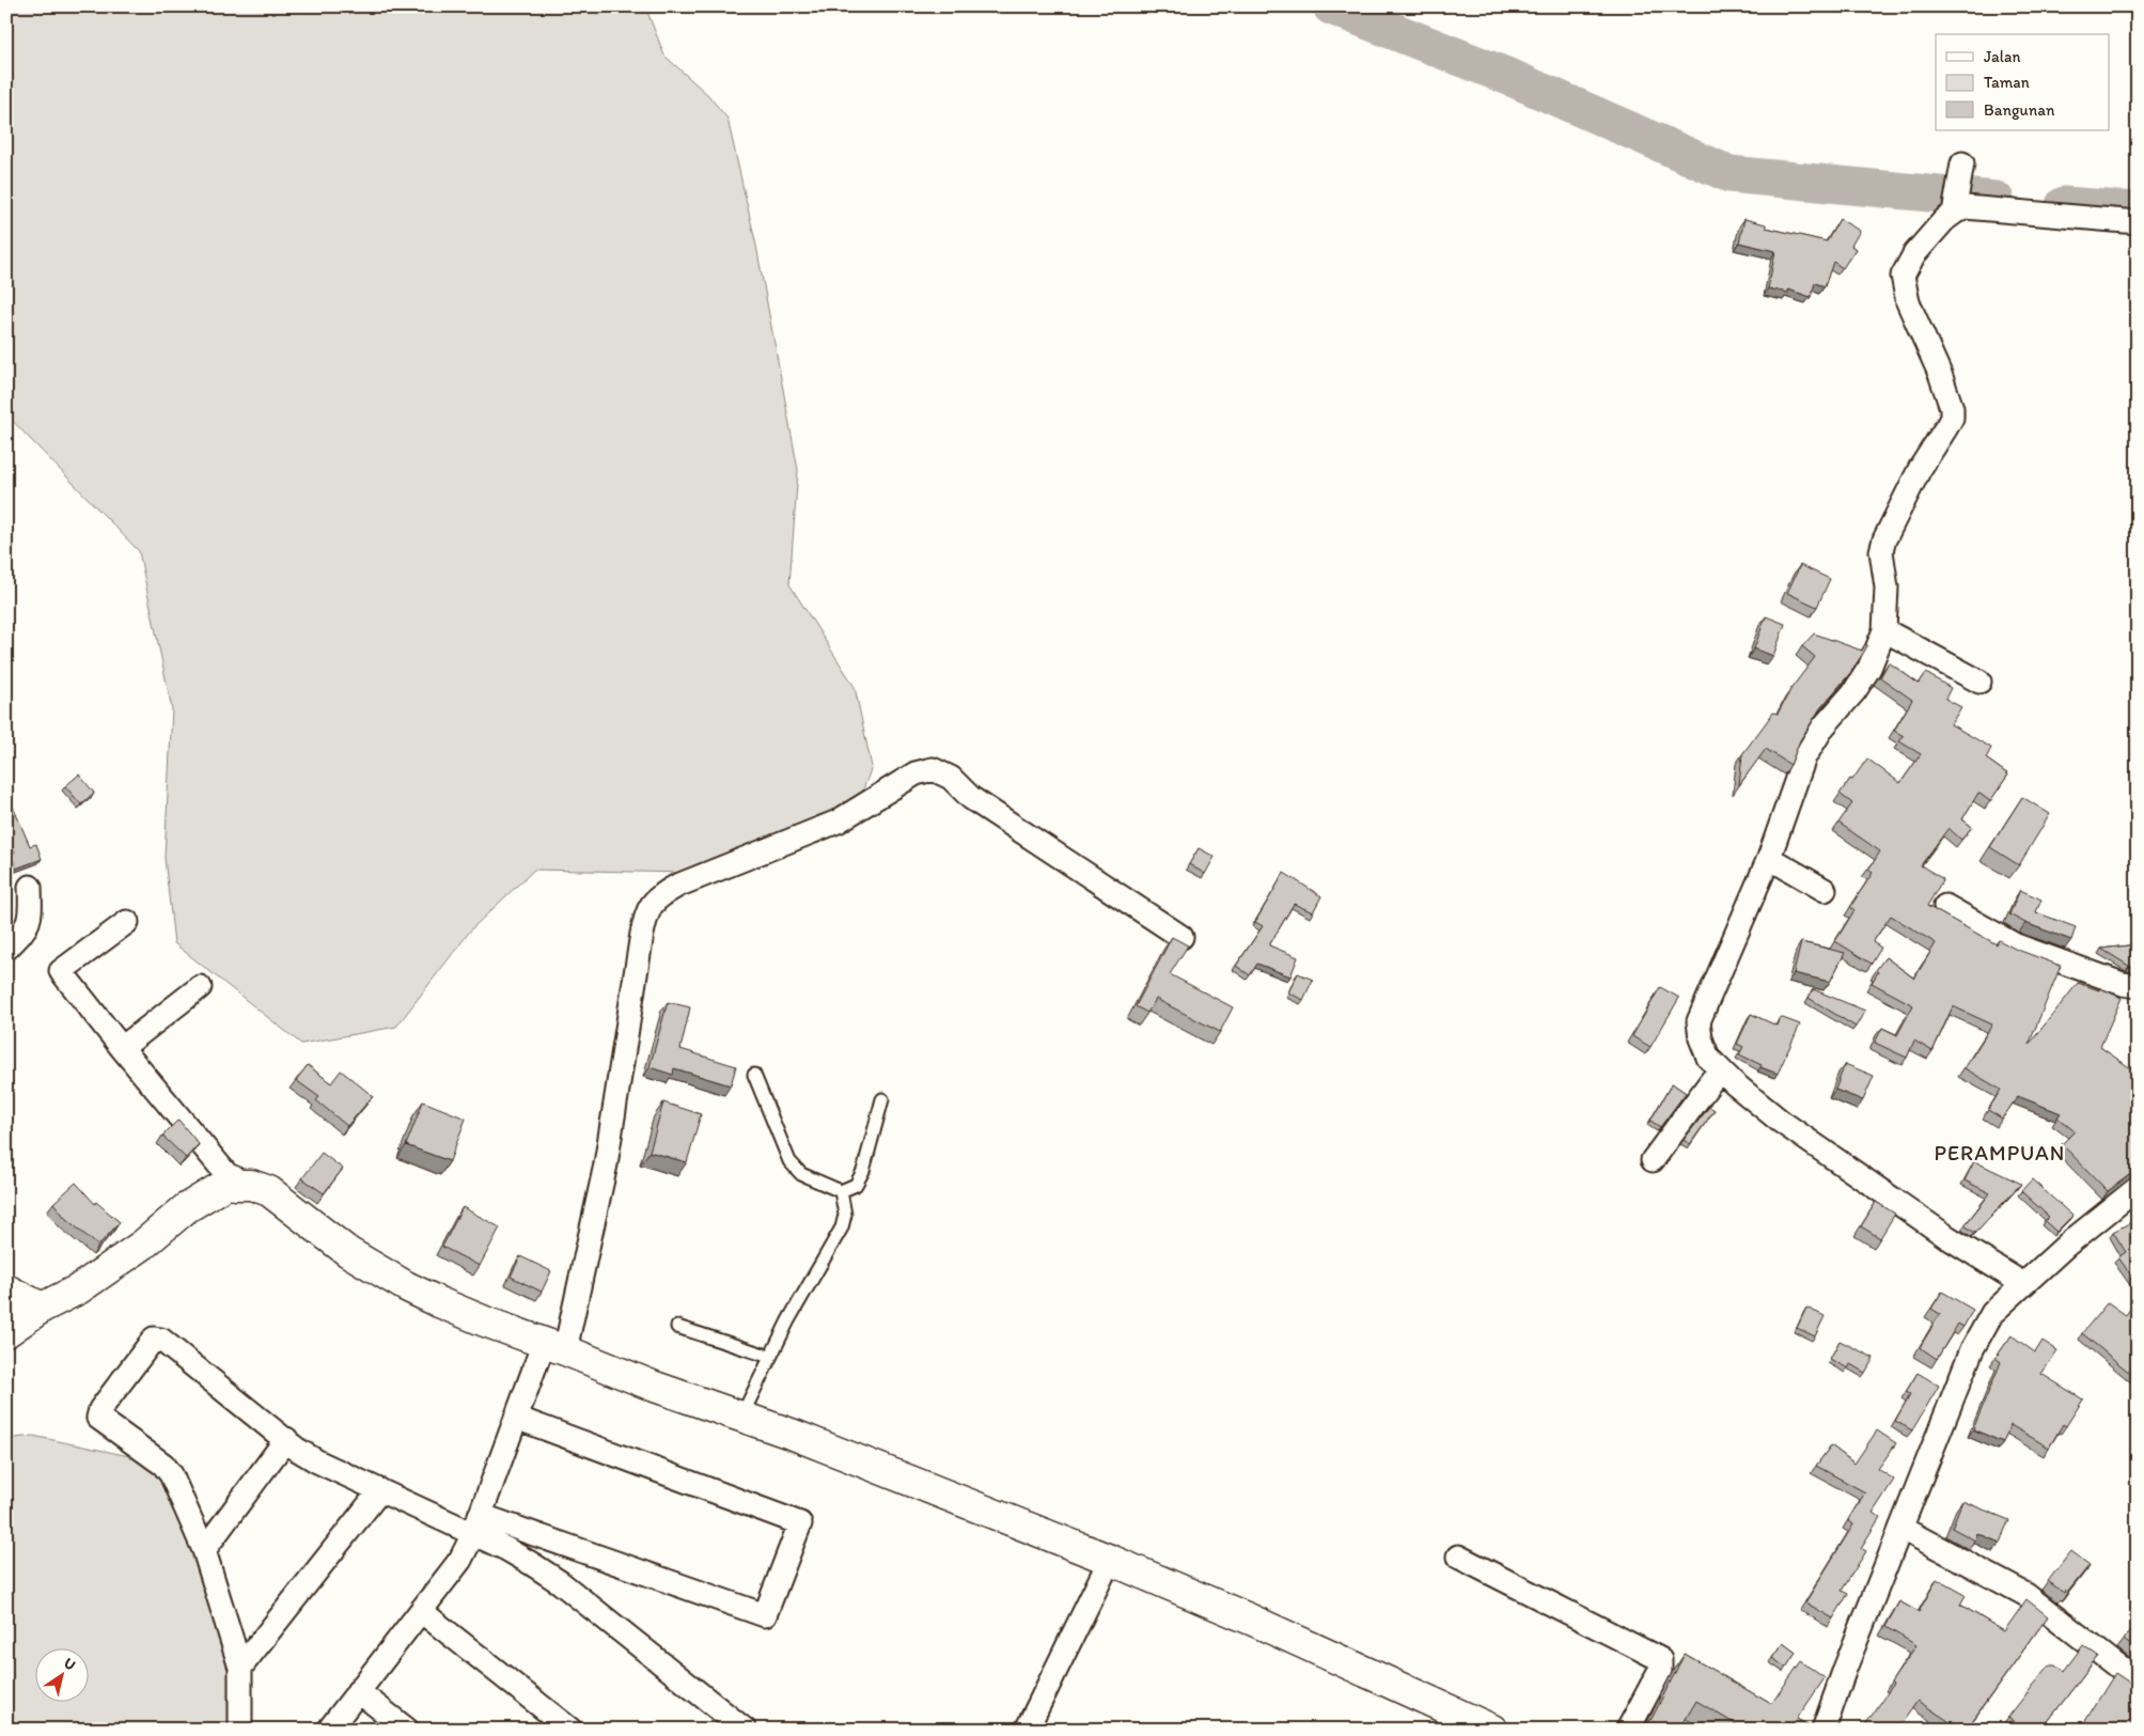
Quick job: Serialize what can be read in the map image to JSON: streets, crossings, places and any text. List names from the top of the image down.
{
  "districts": ["PERAMPUAN"],
  "legend": ["Jalan", "Taman", "Bangunan"],
  "north": "top right"
}
